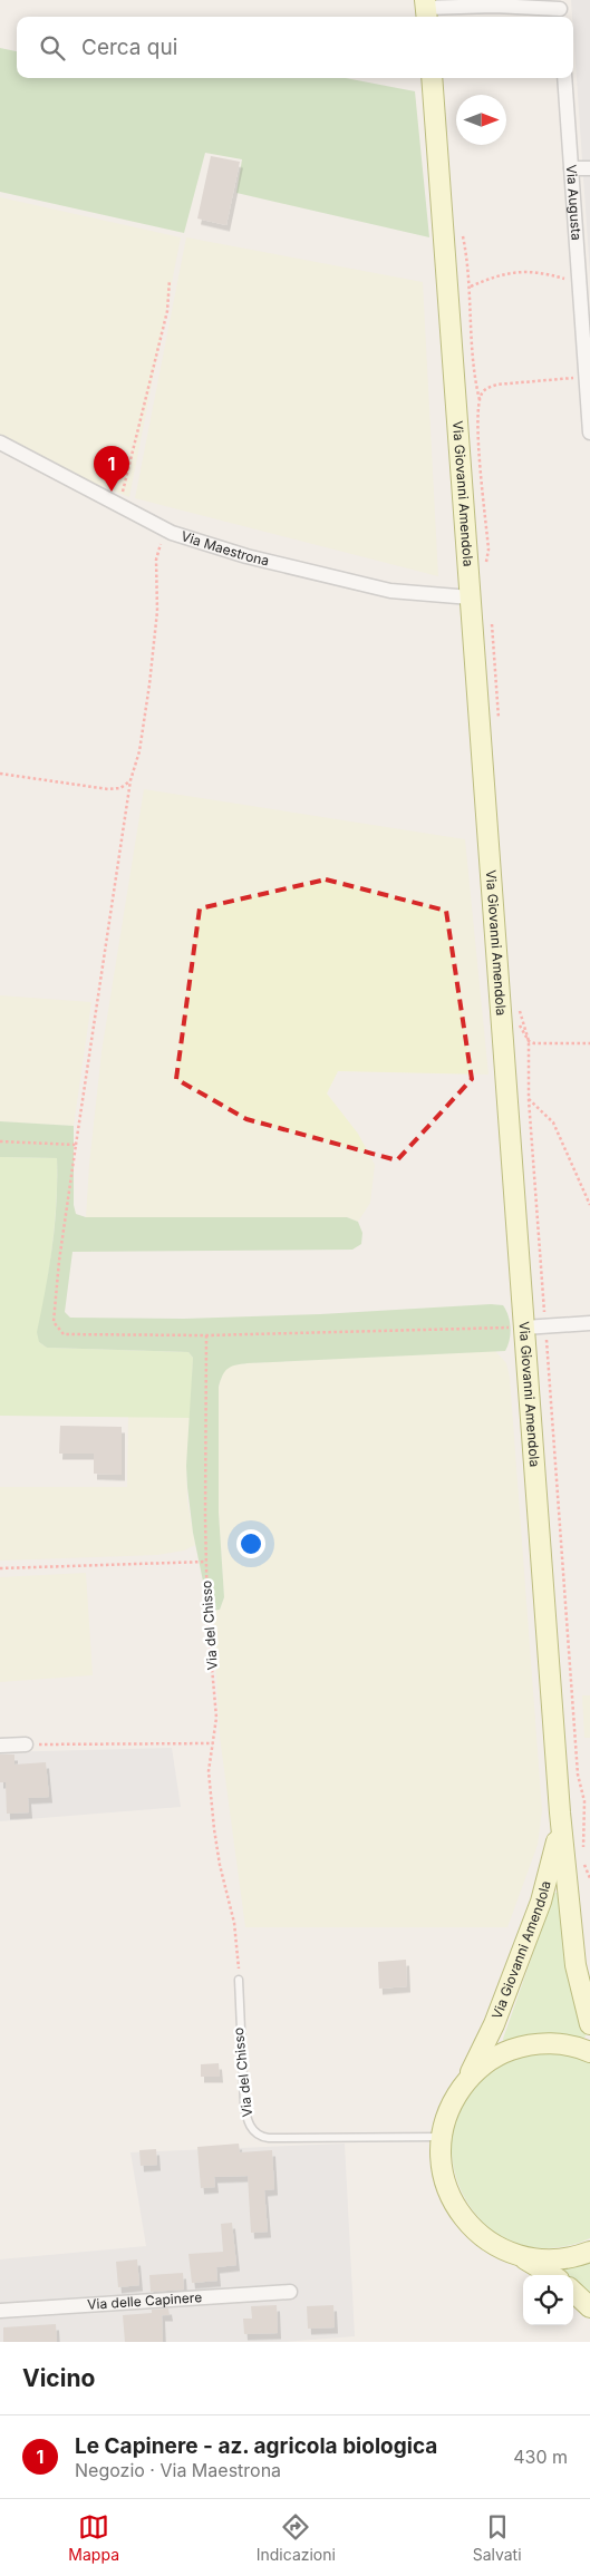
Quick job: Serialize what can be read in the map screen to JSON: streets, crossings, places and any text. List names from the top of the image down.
{
  "streets": {
    "main road": ["Via Giovanni Amendola"],
    "street": ["Via Augusta", "Via Maestrona", "Via delle Capinere"],
    "lane": ["Via del Chisso"]
  },
  "crossings": [
    ["Via Giovanni Amendola", "Via Maestrona"],
    ["Via Giovanni Amendola", "Via del Chisso"]
  ],
  "north": "right",
  "page": {
    "search": "Cerca qui",
    "pins": "1",
    "heading": "Vicino",
    "list": [
      {
        "mark": "1",
        "name": "Le Capinere - az. agricola biologica",
        "note": "Negozio · Via Maestrona",
        "value": "430 m"
      }
    ],
    "nav": ["Mappa", "Indicazioni", "Salvati"]
  }
}
